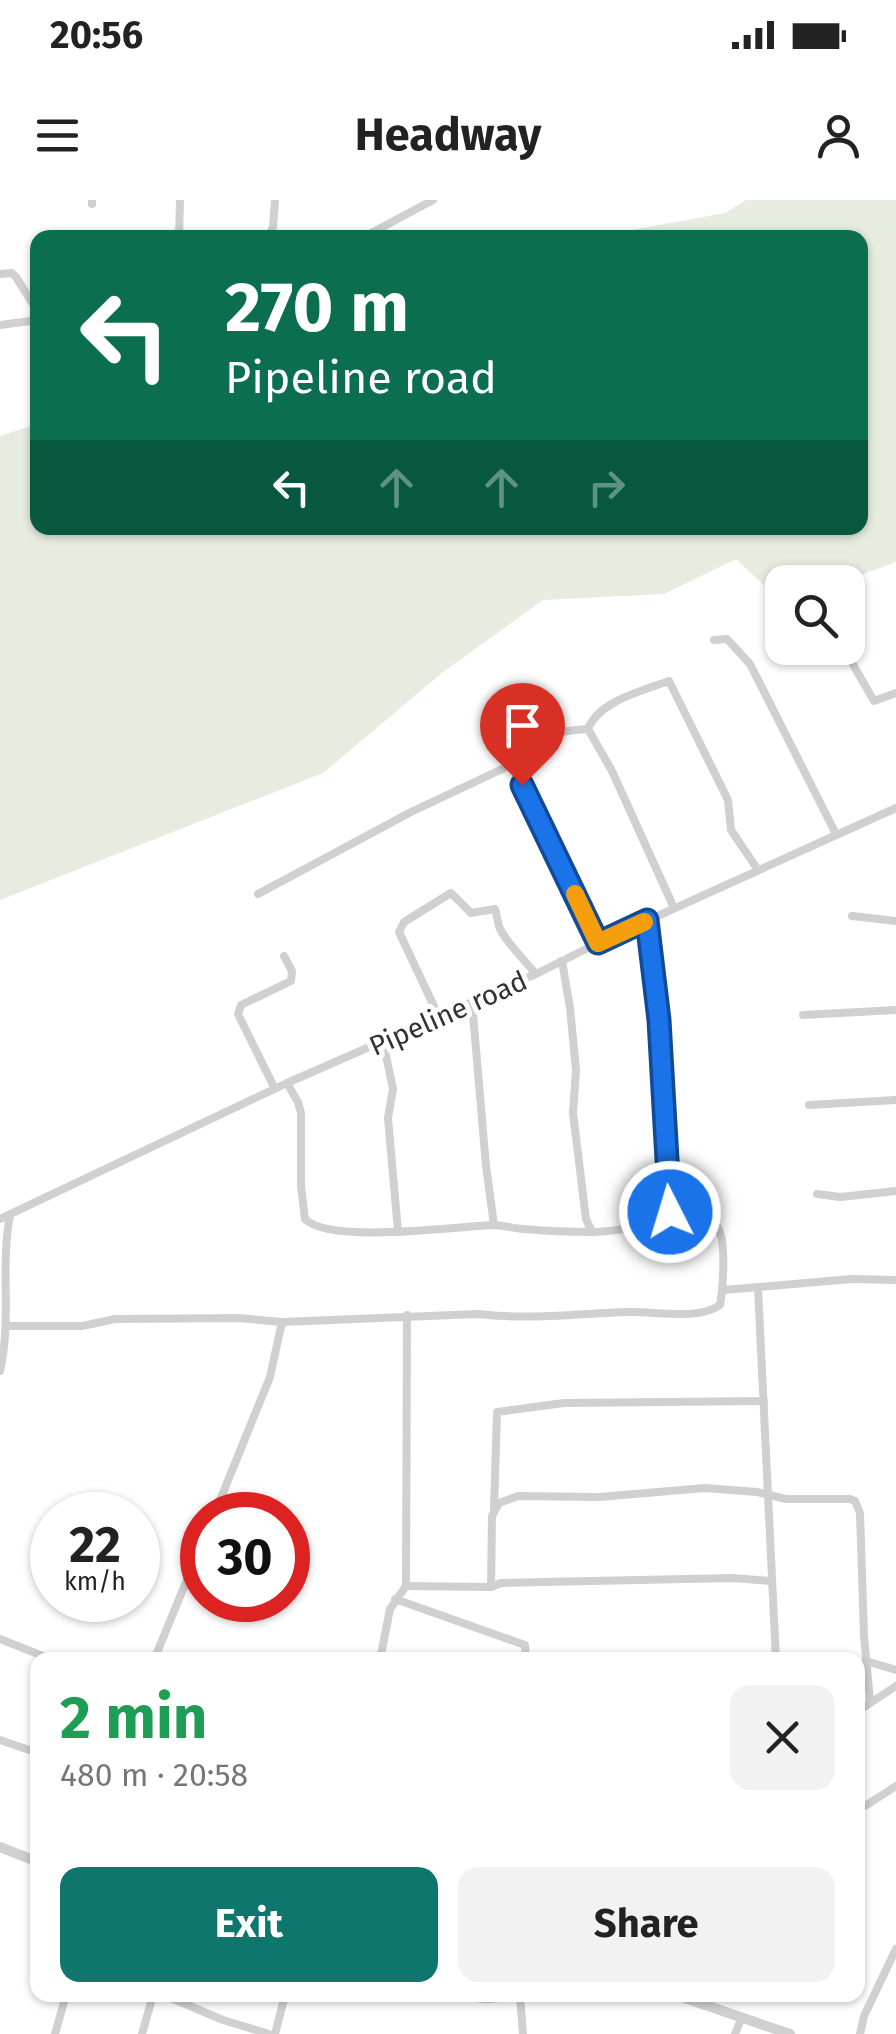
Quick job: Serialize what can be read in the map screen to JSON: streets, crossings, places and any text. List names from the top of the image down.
{
  "streets": {
    "street": ["Pipeline road"]
  },
  "page": {
    "status": "20:56",
    "header": "Headway",
    "turn": ["270 m", "Pipeline road"],
    "speed": "22 km/h",
    "limit": "30",
    "heading": ["2 min", "480 m · 20:58"],
    "buttons": ["Exit", "Share"]
  }
}
